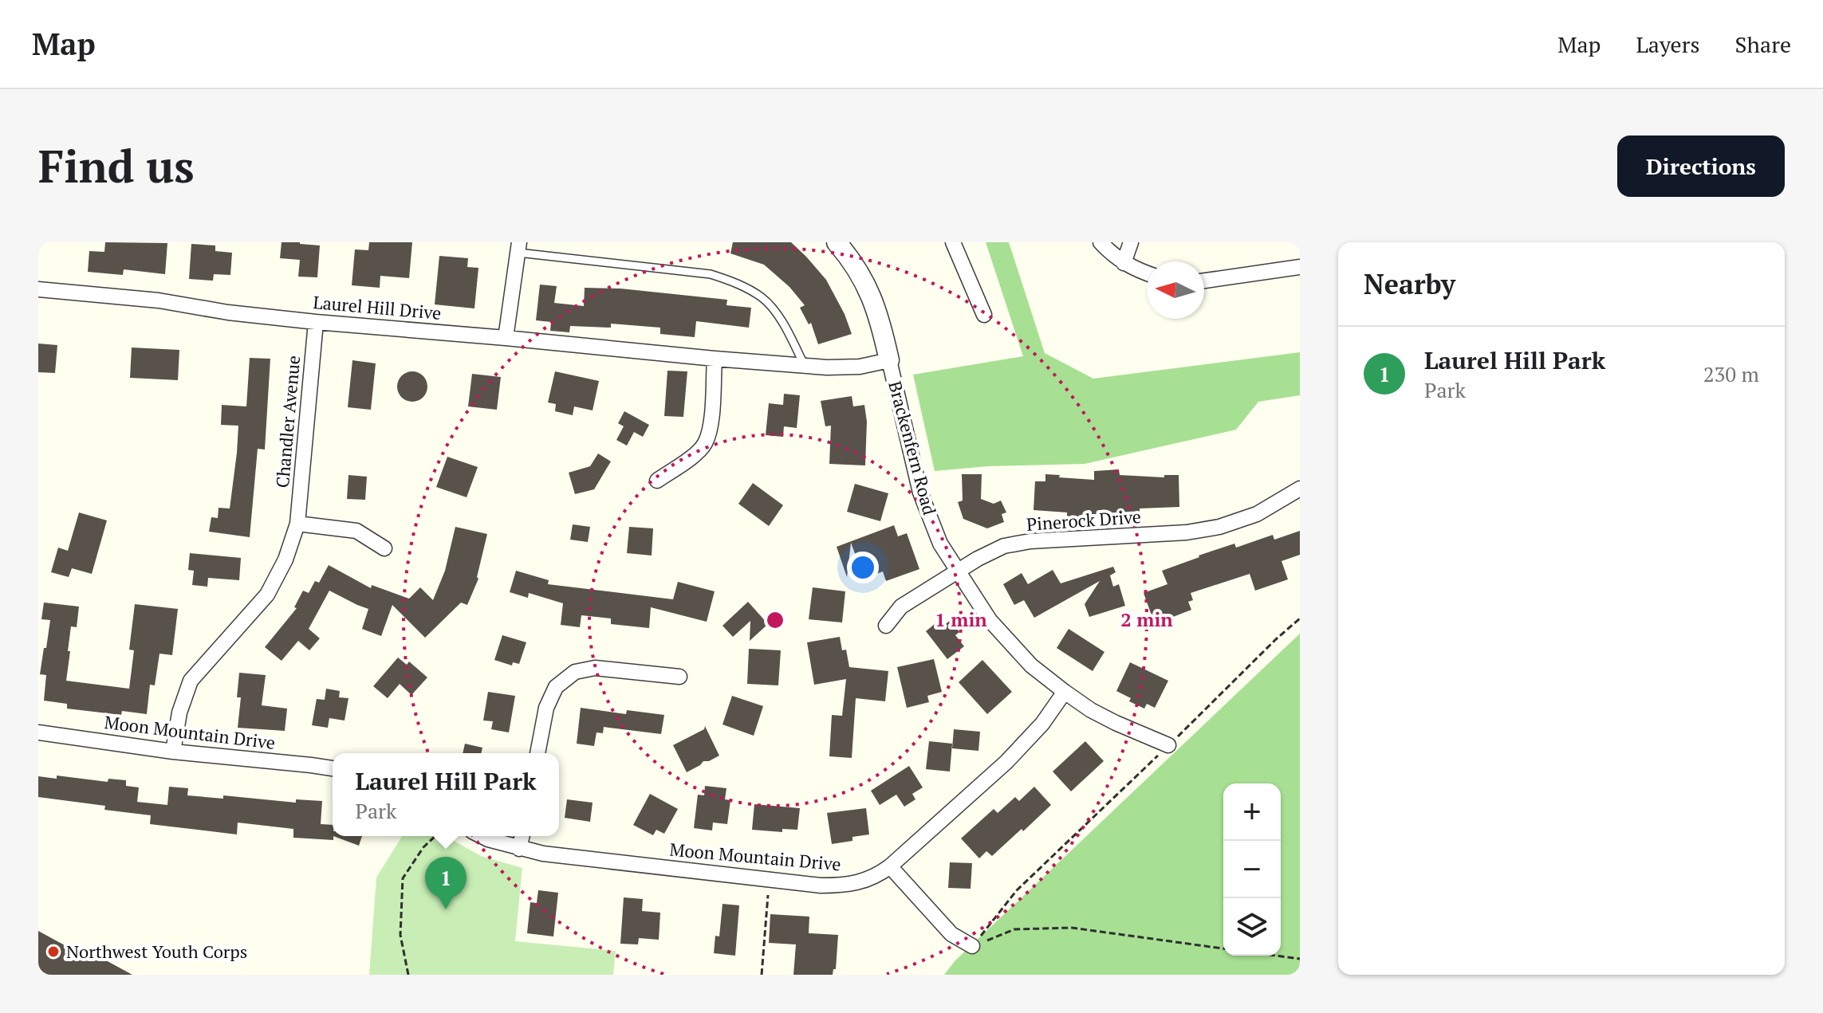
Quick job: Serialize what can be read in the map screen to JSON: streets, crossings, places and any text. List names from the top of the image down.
{
  "streets": {
    "street": [
      "Laurel Hill Drive",
      "Chandler Avenue",
      "Brackenfern Road",
      "Pinerock Drive",
      "Moon Mountain Drive"
    ]
  },
  "crossings": [
    ["Laurel Hill Drive", "Chandler Avenue"],
    ["Laurel Hill Drive", "Brackenfern Road"],
    ["Chandler Avenue", "Moon Mountain Drive"],
    ["Brackenfern Road", "Pinerock Drive"],
    ["Brackenfern Road", "Moon Mountain Drive"]
  ],
  "places": ["Northwest Youth Corps"],
  "north": "left",
  "page": {
    "header": "Map",
    "nav": ["Map", "Layers", "Share"],
    "buttons": "Directions",
    "title": "Find us",
    "heading": "Nearby",
    "list": [
      {
        "mark": "1",
        "name": "Laurel Hill Park",
        "note": "Park",
        "value": "230 m"
      }
    ],
    "popup": ["Laurel Hill Park", "Park"],
    "map_buttons": ["+", "−"],
    "pins": "1"
  },
  "rings": ["1 min", "2 min"]
}
